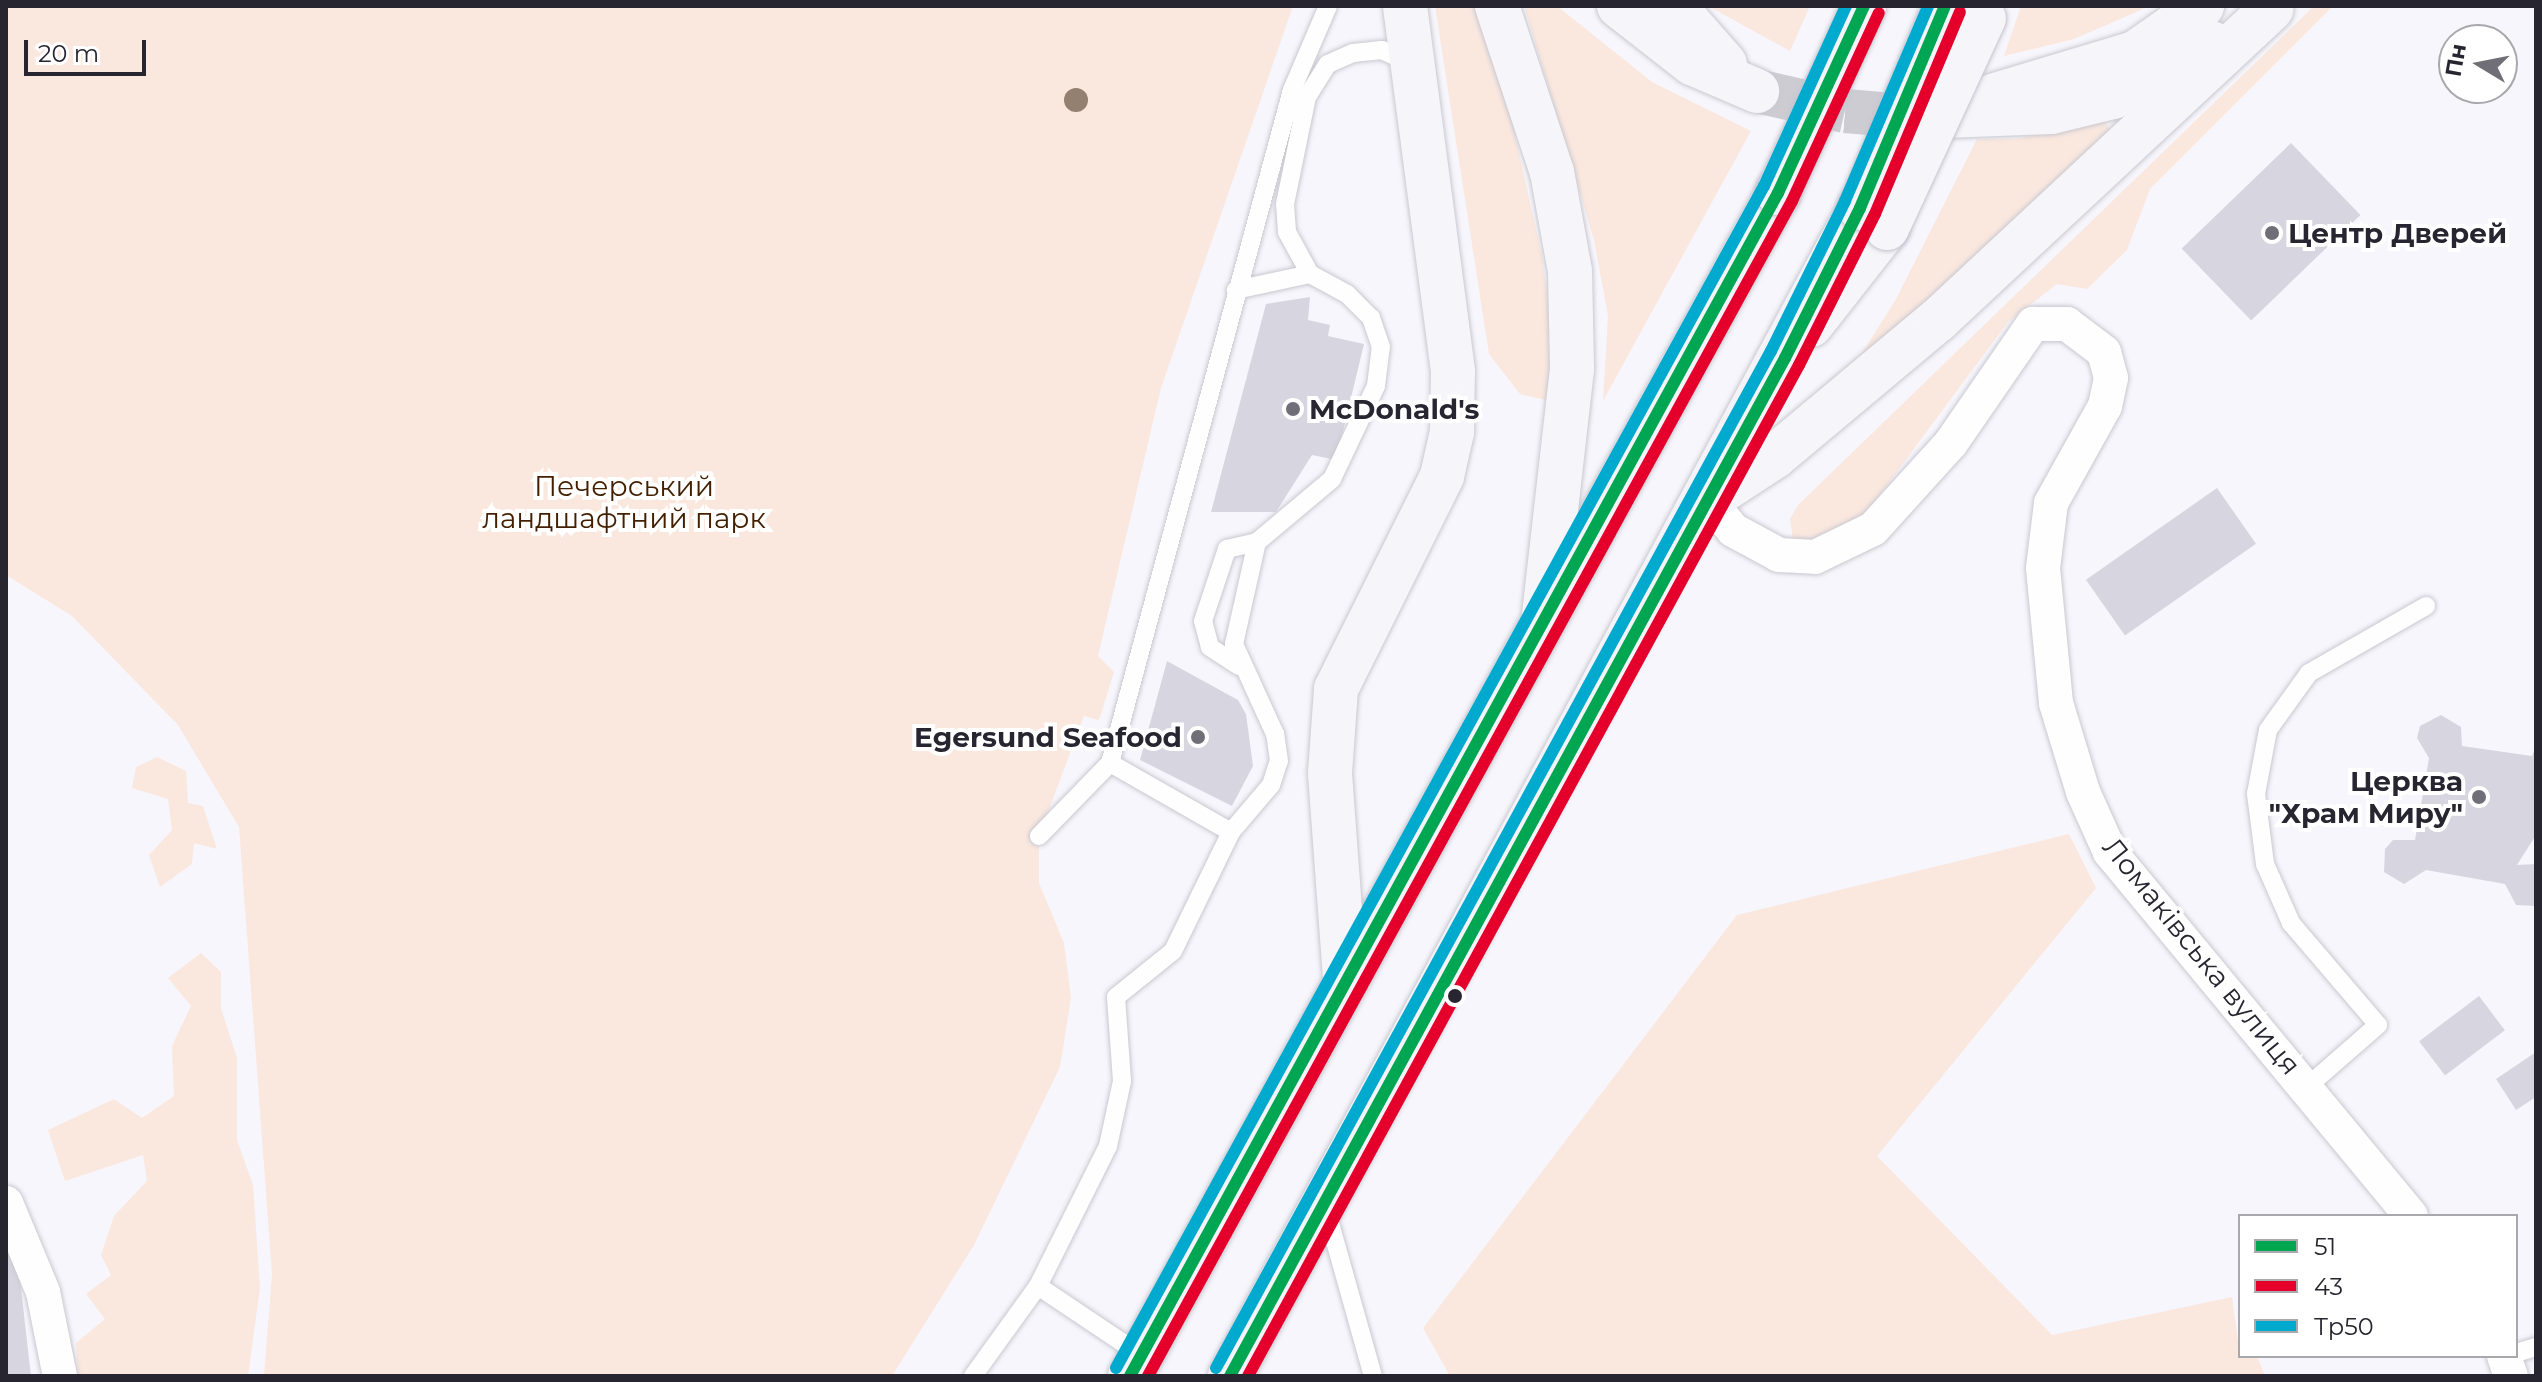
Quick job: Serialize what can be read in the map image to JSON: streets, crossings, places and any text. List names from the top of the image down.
{
  "streets": {
    "street": ["Ломаківська вулиця"]
  },
  "parks": ["Печерський ландшафтний парк"],
  "places": [
    "Центр Дверей",
    "McDonald's",
    "Egersund Seafood",
    "Церква \"Храм Миру\""
  ],
  "lines": ["transit line 51", "transit line Тр50", "transit line 43"],
  "legend": ["51", "43", "Тр50"],
  "scale_bar": "20 m",
  "north": "left"
}
